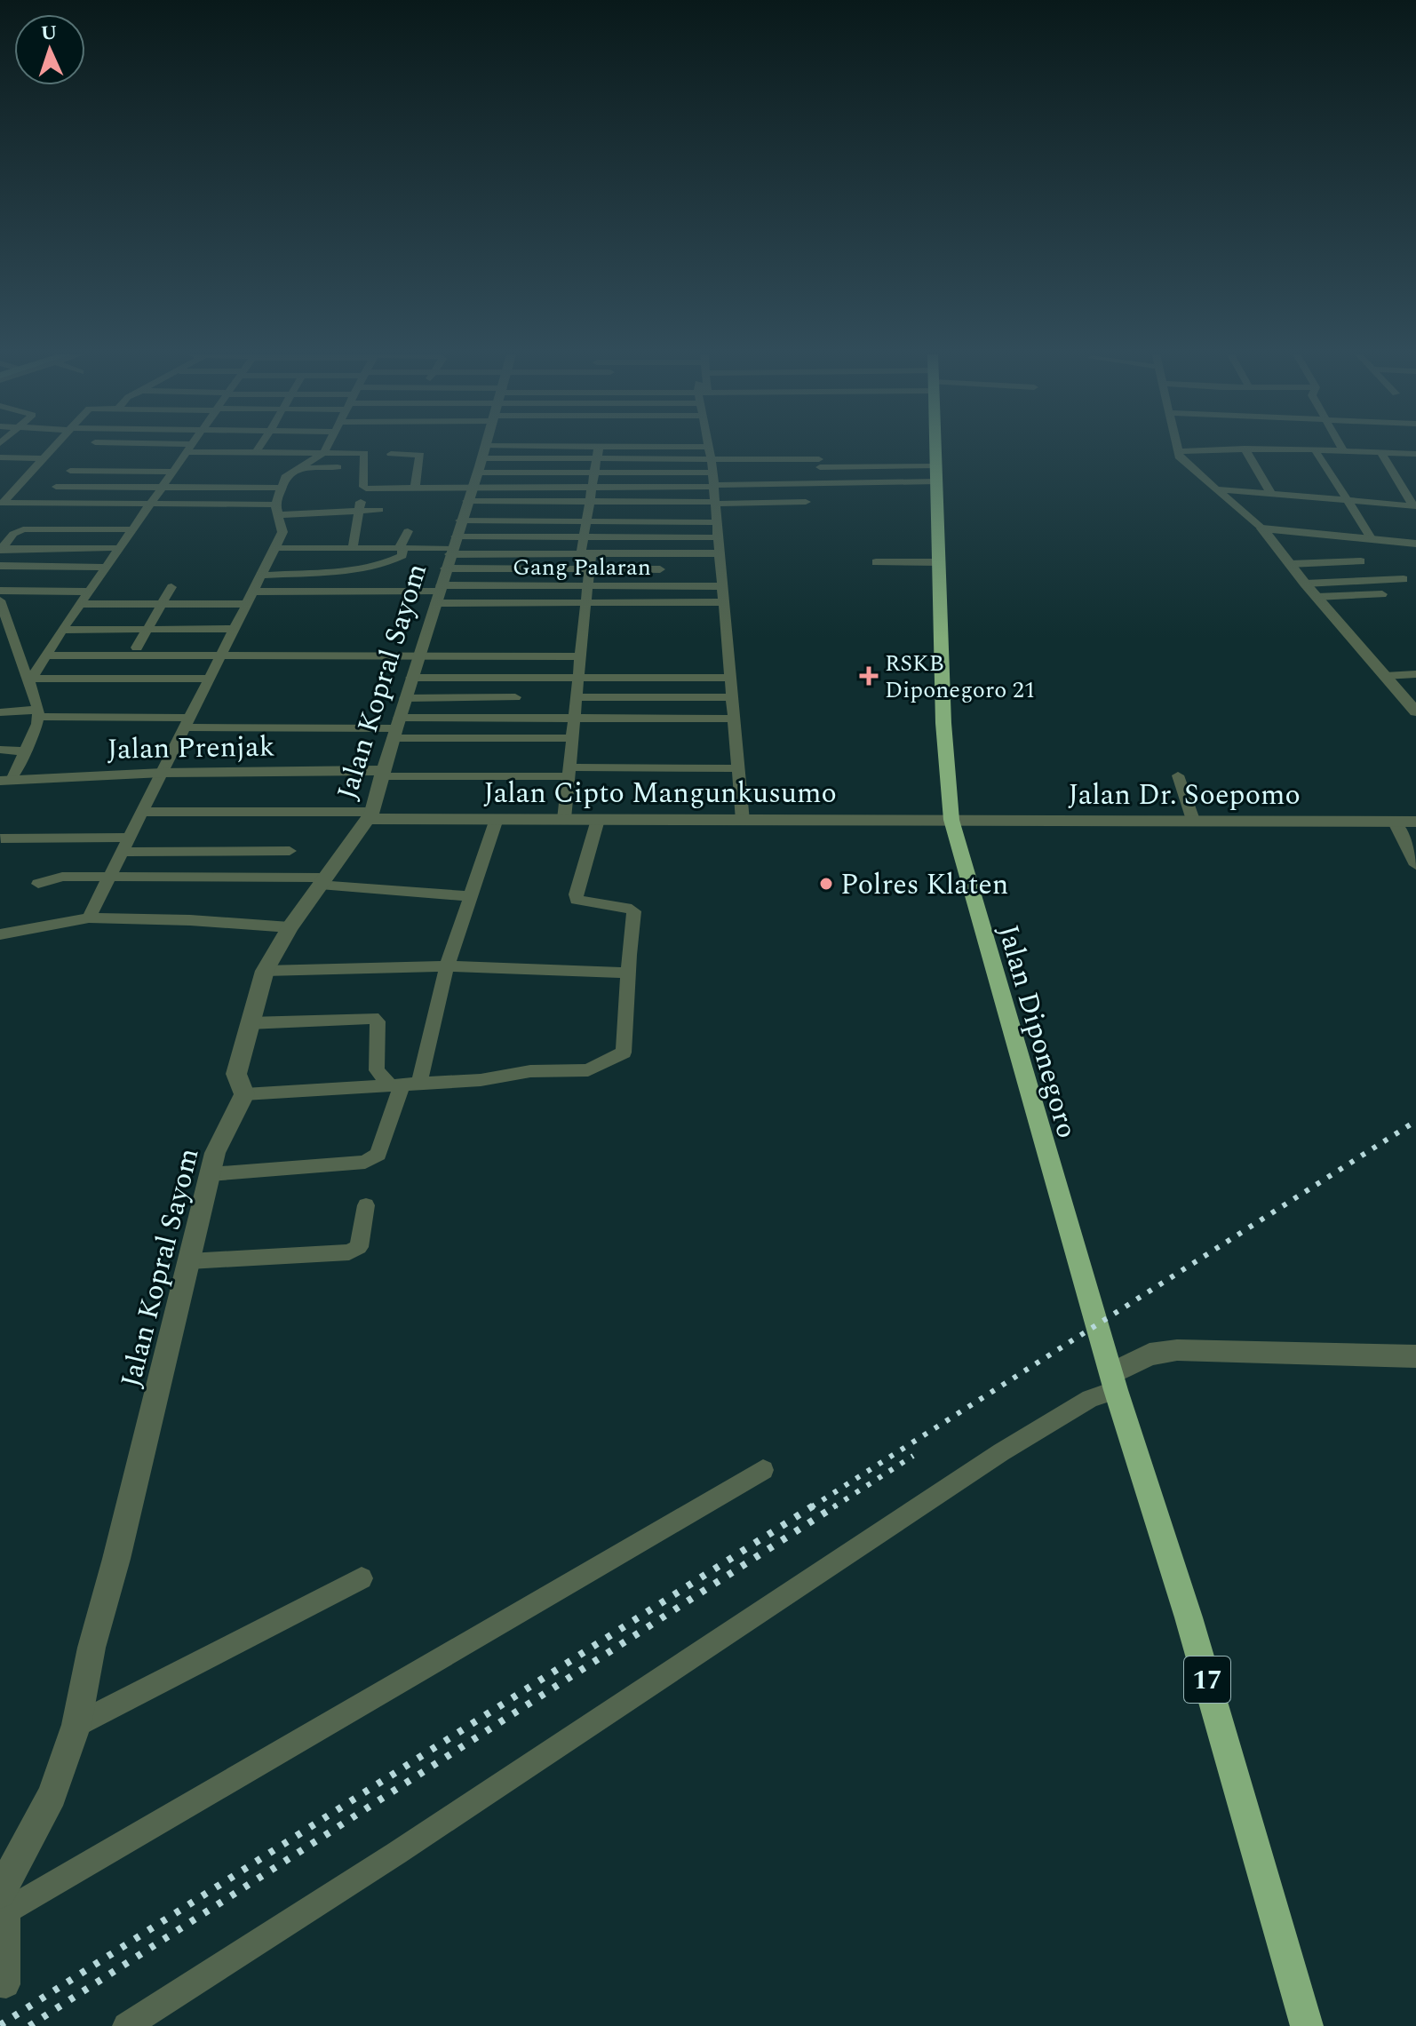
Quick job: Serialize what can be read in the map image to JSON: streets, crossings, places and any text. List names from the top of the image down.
{
  "streets": {
    "highway": ["Jalan Diponegoro", "17"],
    "street": [
      "Gang Palaran",
      "Jalan Kopral Sayom",
      "Jalan Prenjak",
      "Jalan Cipto Mangunkusumo",
      "Jalan Dr. Soepomo"
    ]
  },
  "crossings": [
    ["Gang Palaran", "Jalan Kopral Sayom"],
    ["Jalan Kopral Sayom", "Jalan Prenjak"],
    ["Jalan Kopral Sayom", "Jalan Cipto Mangunkusumo"],
    ["Jalan Cipto Mangunkusumo", "Jalan Dr. Soepomo"],
    ["Jalan Cipto Mangunkusumo", "Jalan Diponegoro"],
    ["Jalan Dr. Soepomo", "Jalan Diponegoro"],
    ["Jalan Diponegoro", "17"]
  ],
  "places": {
    "health": ["RSKB Diponegoro 21"],
    "other": ["Polres Klaten"]
  },
  "north": "top"
}
